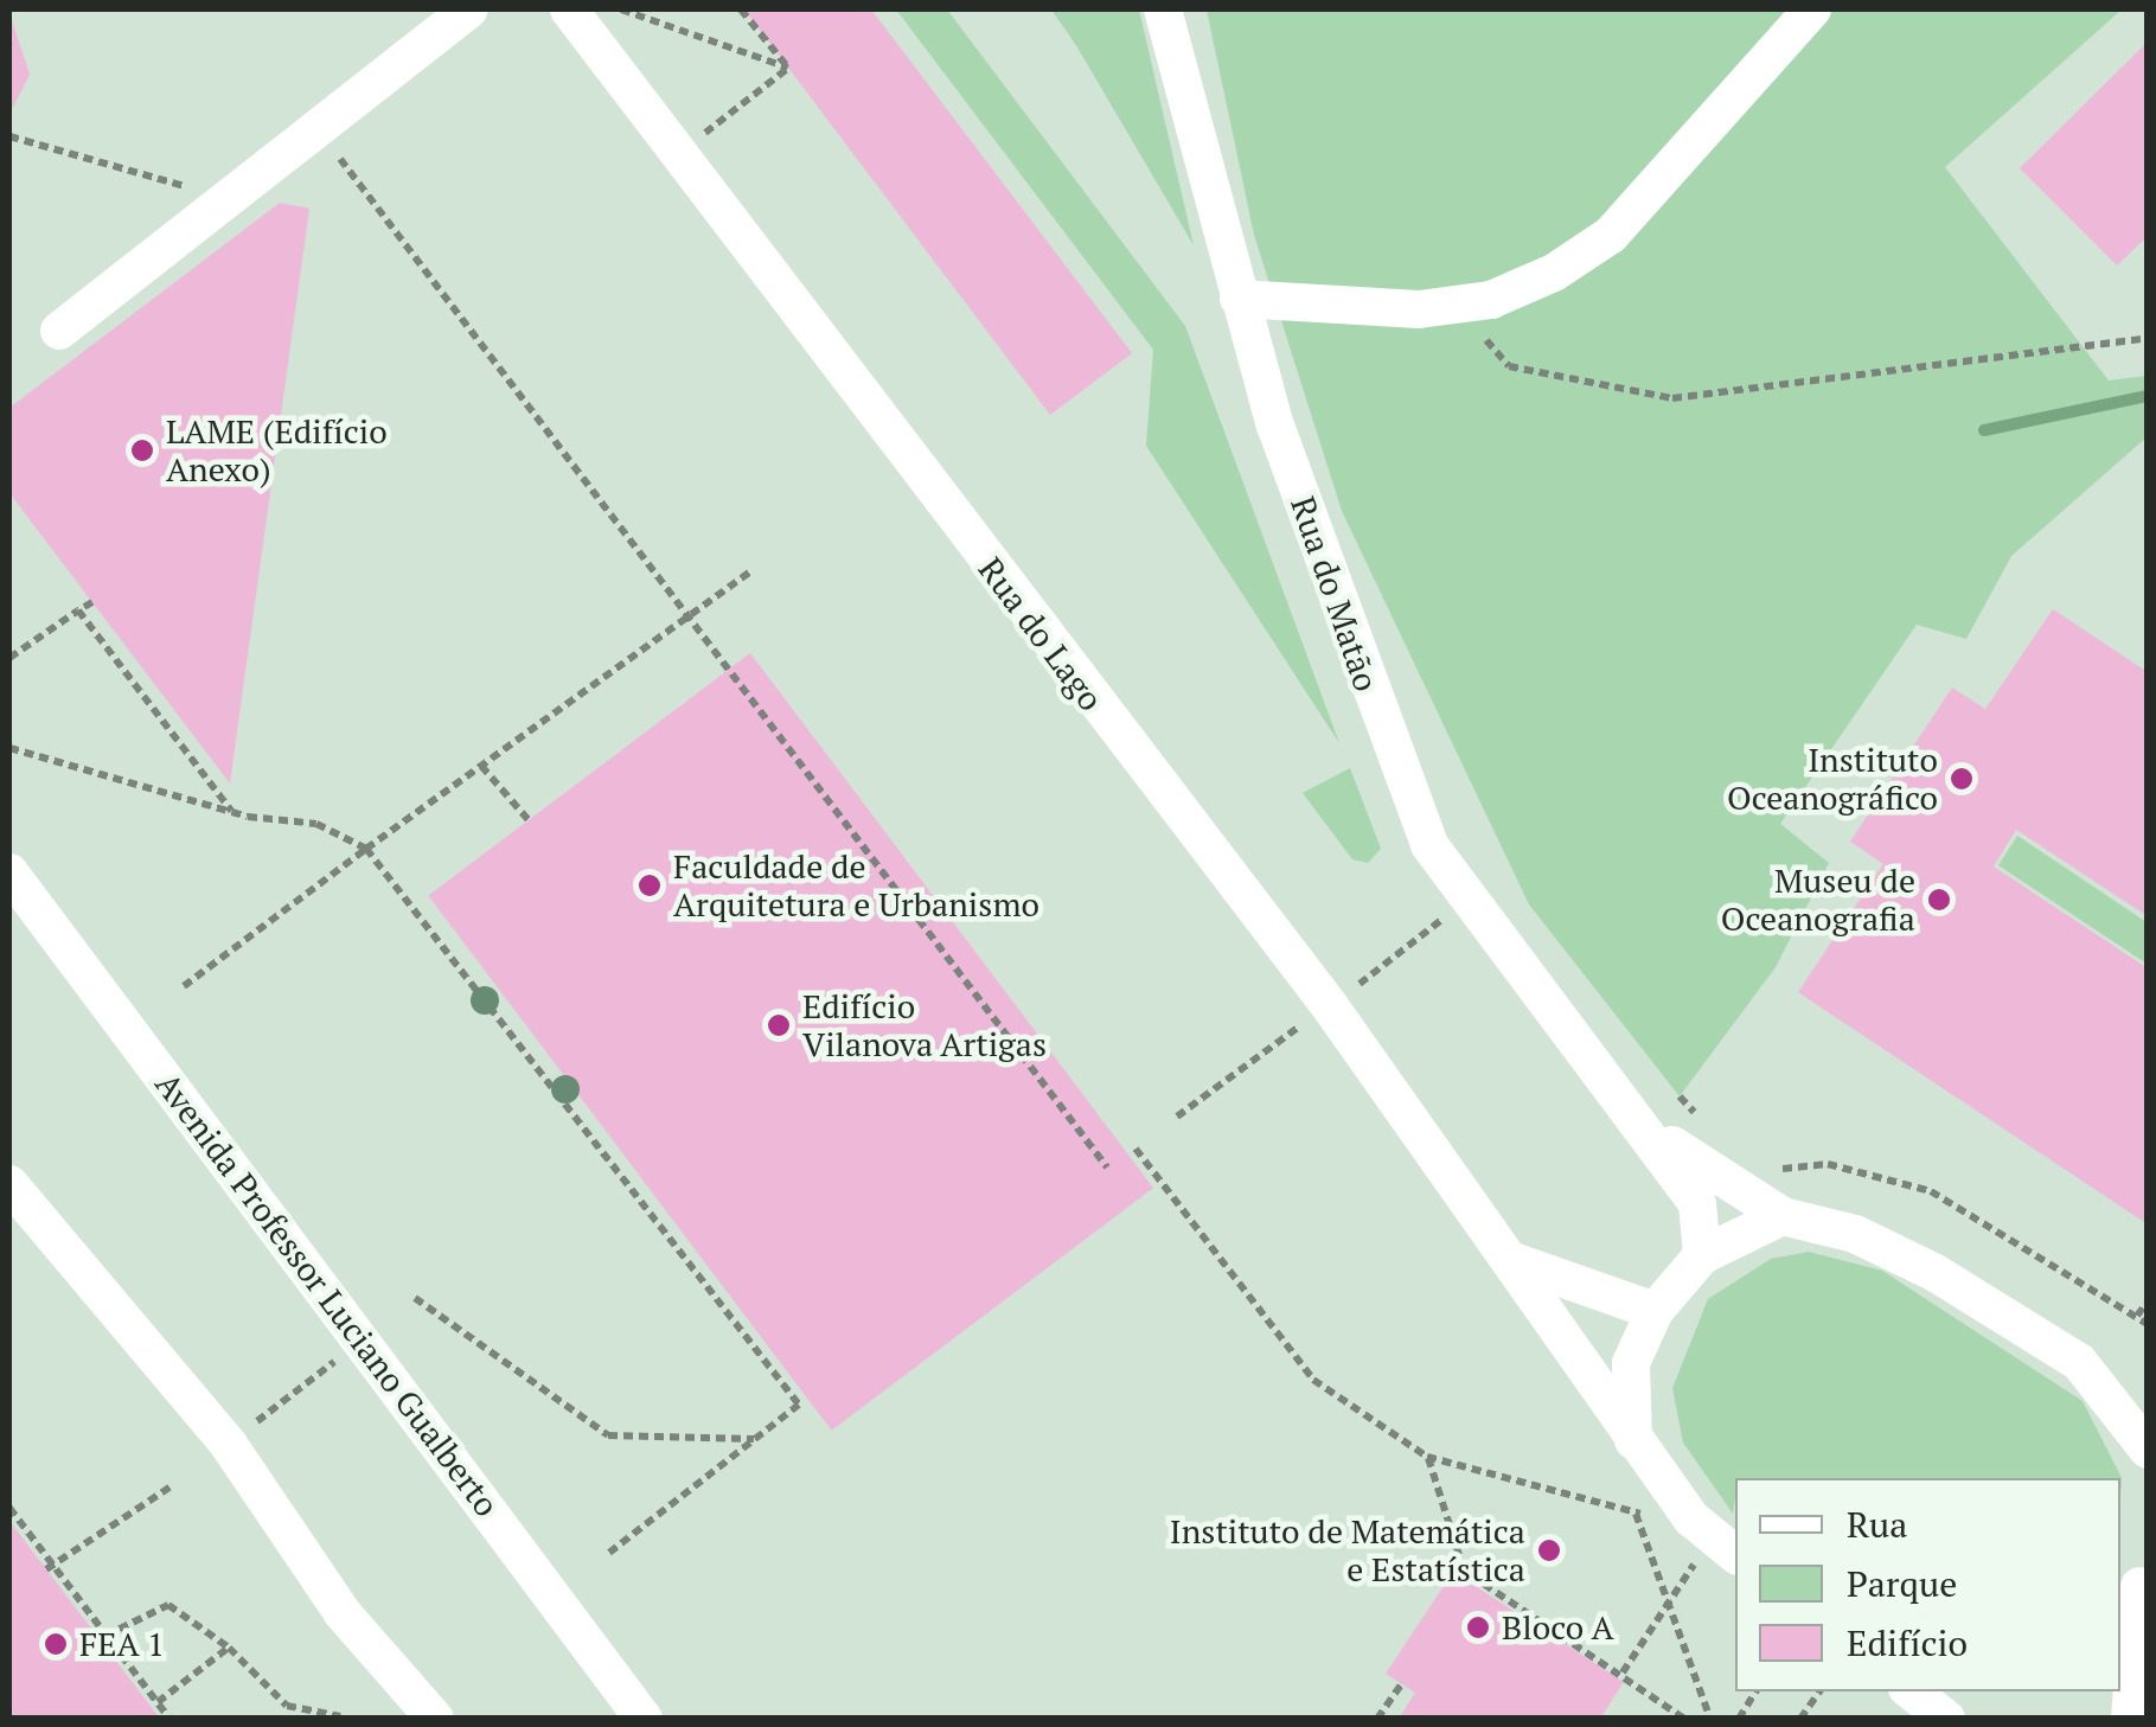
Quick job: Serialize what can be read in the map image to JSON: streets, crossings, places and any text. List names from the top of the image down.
{
  "streets": {
    "street": ["Rua do Matão", "Rua do Lago", "Avenida Professor Luciano Gualberto"]
  },
  "places": [
    "LAME (Edifício Anexo)",
    "Instituto Oceanográfico",
    "Faculdade de Arquitetura e Urbanismo",
    "Museu de Oceanografia",
    "Edifício Vilanova Artigas",
    "Instituto de Matemática e Estatística",
    "Bloco A",
    "FEA 1"
  ],
  "legend": ["Rua", "Parque", "Edifício"]
}
